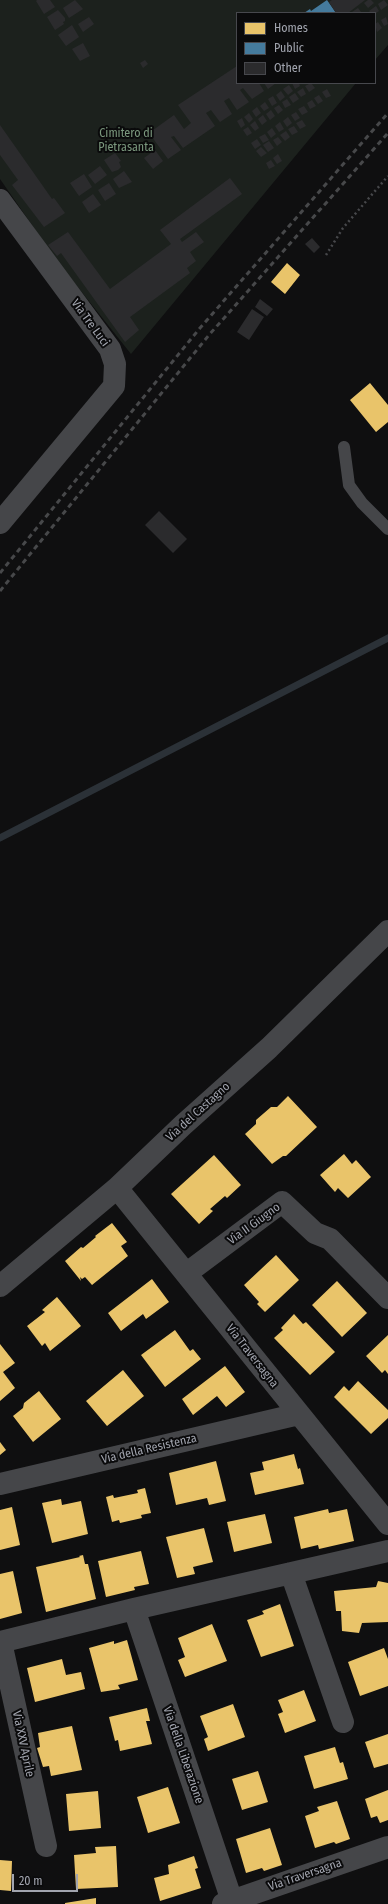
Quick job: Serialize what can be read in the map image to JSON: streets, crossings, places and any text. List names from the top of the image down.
{
  "streets": {
    "street": [
      "Via Tre Luci",
      "Via del Castagno",
      "Via II Giugno",
      "Via Traversagna",
      "Via della Resistenza",
      "Via XXV Aprile",
      "Via della Liberazione"
    ]
  },
  "crossings": [
    ["Via del Castagno", "Via Traversagna"],
    ["Via II Giugno", "Via Traversagna"],
    ["Via Traversagna", "Via della Resistenza"],
    ["Via Traversagna", "Via della Liberazione"]
  ],
  "parks": ["Cimitero di Pietrasanta"],
  "legend": ["Homes", "Public", "Other"],
  "scale_bar": "20 m"
}
